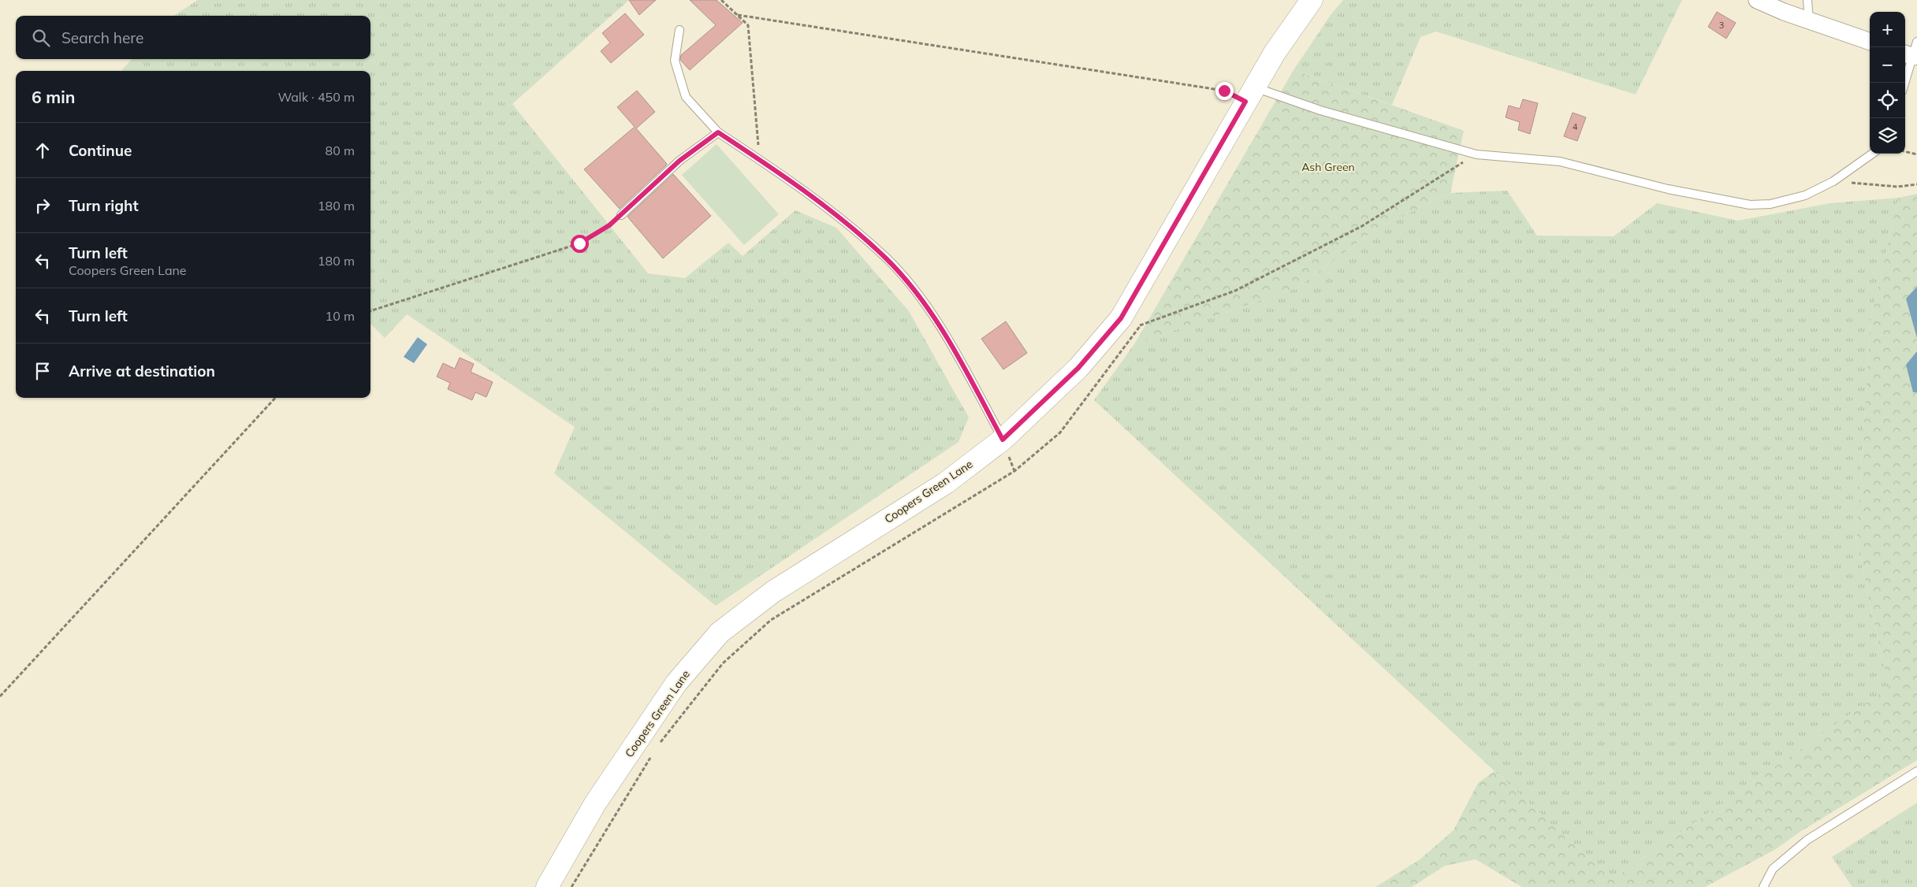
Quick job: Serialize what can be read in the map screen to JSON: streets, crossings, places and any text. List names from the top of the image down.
{
  "streets": {
    "street": ["Coopers Green Lane"]
  },
  "parks": ["Ash Green"],
  "house_numbers": ["3", "4"],
  "page": {
    "map_buttons": ["+", "−"],
    "search": "Search here",
    "heading": ["6 min", "Walk · 450 m"],
    "list": [
      ["Continue", "80 m"],
      ["Turn right", "180 m"],
      ["Turn left", "Coopers Green Lane", "180 m"],
      ["Turn left", "10 m"],
      "Arrive at destination"
    ]
  }
}
